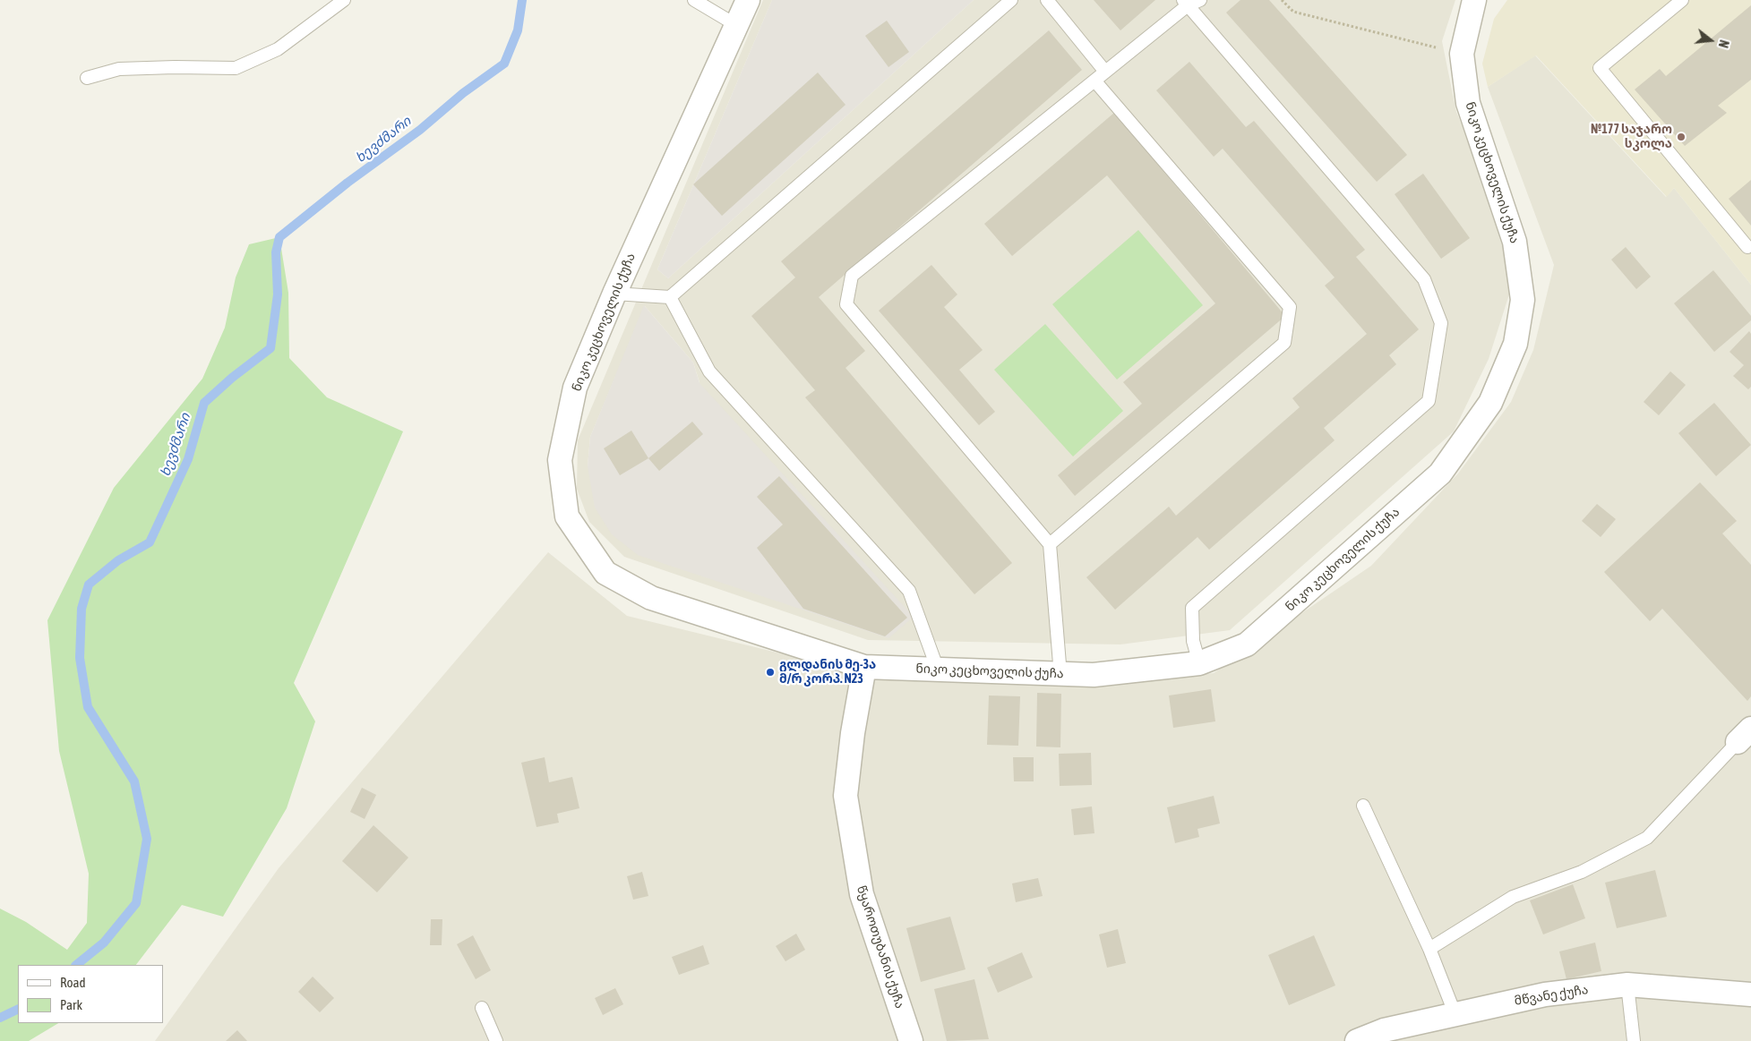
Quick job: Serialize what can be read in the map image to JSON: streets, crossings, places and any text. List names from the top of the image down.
{
  "streets": {
    "street": ["ნიკო კეცხოველის ქუჩა", "წყაროთუბანის ქუჩა", "მწვანე ქუჩა"]
  },
  "crossings": [
    ["ნიკო კეცხოველის ქუჩა", "წყაროთუბანის ქუჩა"]
  ],
  "water": ["ხევძმარი"],
  "places": ["№177 საჯარო სკოლა", "გლდანის მე-3ა მ/რ კორპ. N23"],
  "legend": ["Road", "Park"],
  "north": "right"
}
